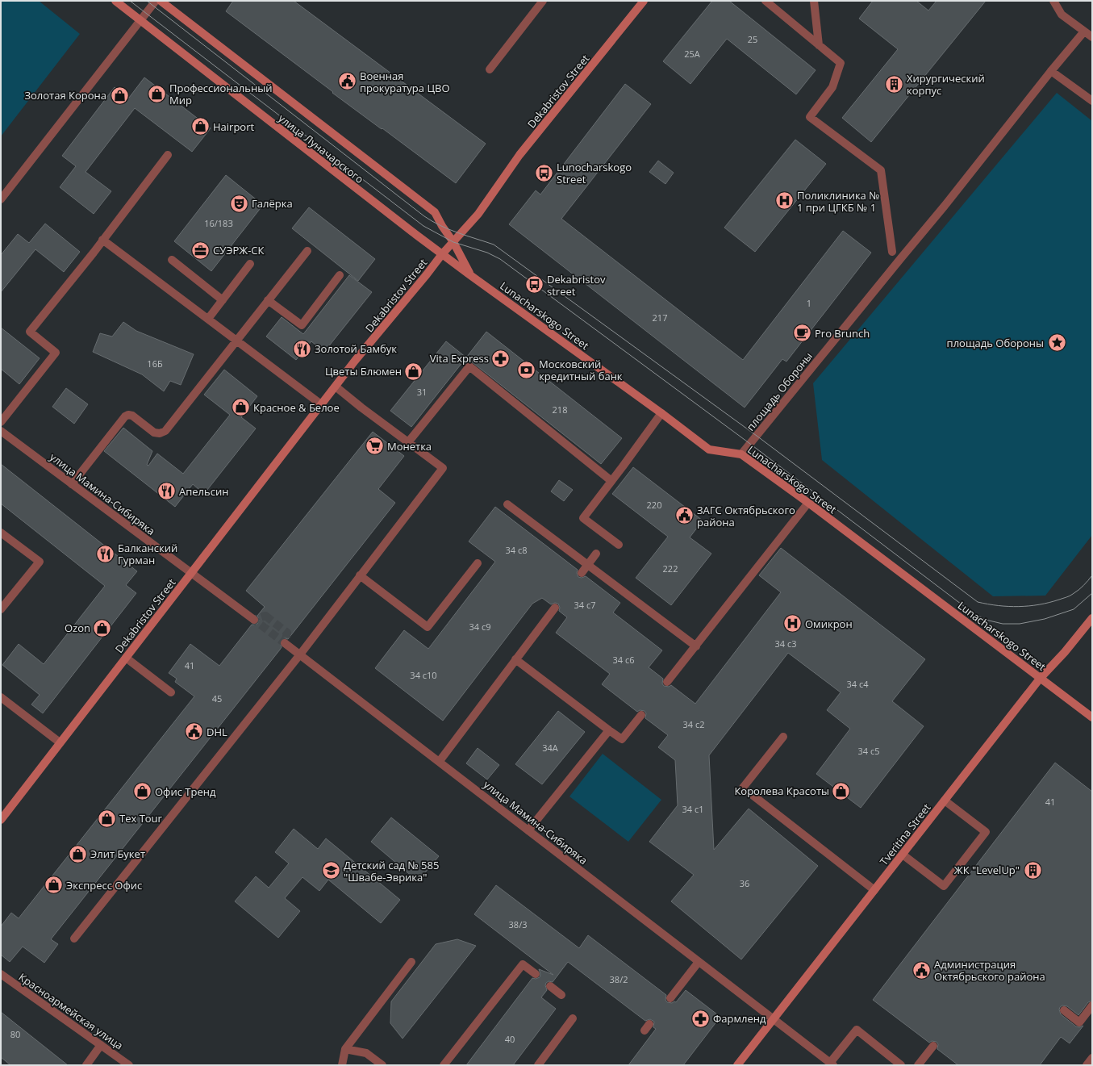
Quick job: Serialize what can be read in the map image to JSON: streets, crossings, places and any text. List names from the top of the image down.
{
  "streets": {
    "main road": [
      "Dekabristov Street",
      "улица Луначарского",
      "Lunacharskogo Street",
      "Tveritina Street"
    ],
    "street": ["площадь Обороны", "улица Мамина-Сибиряка", "Красноармейская улица"]
  },
  "crossings": [
    ["Dekabristov Street", "улица Луначарского"],
    ["Dekabristov Street", "Lunacharskogo Street"],
    ["Dekabristov Street", "улица Мамина-Сибиряка"],
    ["улица Луначарского", "Lunacharskogo Street"],
    ["Lunacharskogo Street", "площадь Обороны"],
    ["Lunacharskogo Street", "Tveritina Street"],
    ["улица Мамина-Сибиряка", "Tveritina Street"]
  ],
  "places": {
    "public building": [
      "Военная прокуратура ЦВО",
      "ЗАГС Октябрьского района",
      "DHL",
      "Администрация Октябрьского района"
    ],
    "building": ["Хирургический корпус", "ЖК \"LevelUp\""],
    "shop": [
      "Профессиональный Мир",
      "Золотая Корона",
      "Hairport",
      "Цветы Блюмен",
      "Красное & Белое",
      "Ozon",
      "Королева Красоты",
      "Офис Тренд",
      "Tex Tour",
      "Элит Букет",
      "Экспресс Офис"
    ],
    "bus stop": ["Lunocharskogo Street", "Dekabristov street"],
    "hospital": ["Поликлиника № 1 при ЦГКБ № 1", "Омикрон"],
    "theatre": ["Галёрка"],
    "office": ["СУЭРЖ-СК"],
    "cafe": ["Pro Brunch"],
    "place": ["площадь Обороны"],
    "restaurant": ["Золотой Бамбук", "Апельсин", "Балканский Гурман"],
    "pharmacy": ["Vita Express", "Фармленд"],
    "bank": ["Московский кредитный банк"],
    "supermarket": ["Монетка"],
    "school or university": ["Детский сад № 585 \"Швабе-Эврика\""]
  },
  "house_numbers": [
    "25",
    "25А",
    "16/18З",
    "1",
    "217",
    "16Б",
    "31",
    "218",
    "220",
    "34 с8",
    "222",
    "34 с7",
    "34 с9",
    "34 с3",
    "34 с6",
    "41",
    "34 с10",
    "34 с4",
    "45",
    "34 с2",
    "34А",
    "34 с5",
    "41",
    "34 с1",
    "36",
    "38/3",
    "38/2",
    "80",
    "40"
  ]
}
